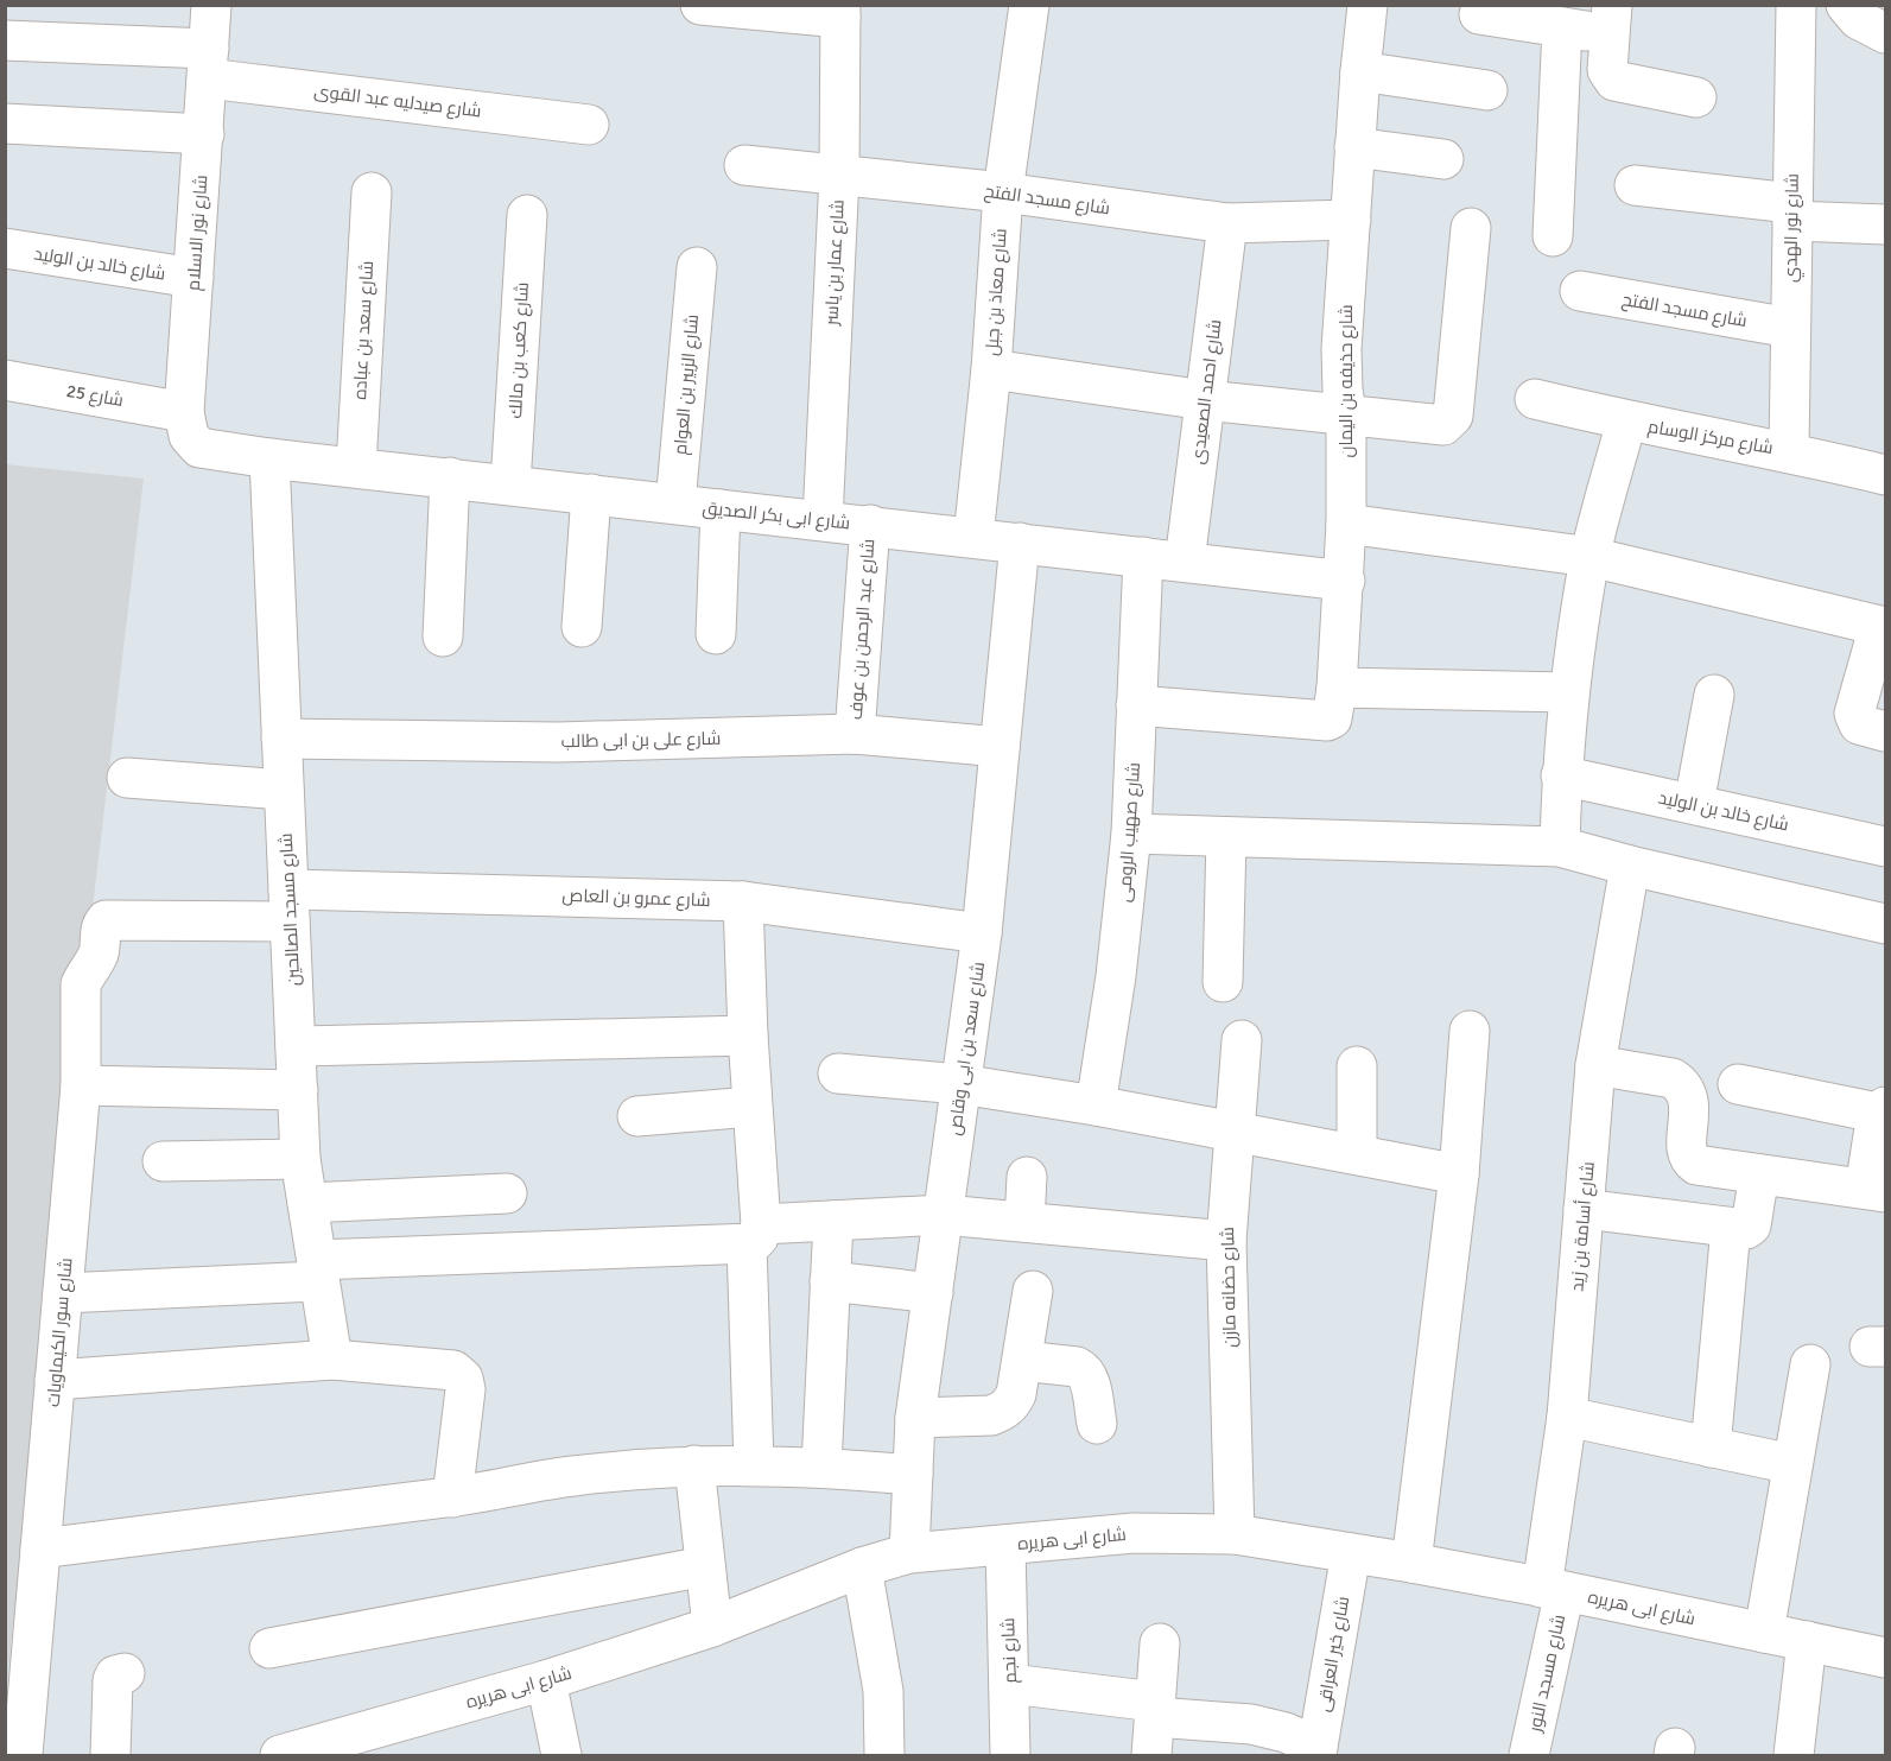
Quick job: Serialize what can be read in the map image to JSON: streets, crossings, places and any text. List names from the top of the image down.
{
  "streets": {
    "street": [
      "شارع صيدليه عبد القوى",
      "شارع مسجد الفتح",
      "شارع نور الهدي",
      "شارع نور الاسلام",
      "شارع عمار بن ياسر",
      "شارع خالد بن الوليد",
      "شارع معاذ بن جبل",
      "شارع سعد بن عباده",
      "شارع كعب بن مالك",
      "شارع حذيفه بن اليمان",
      "شارع الزبير بن العوام",
      "شارع احمد الصعيدى",
      "شارع 25",
      "شارع مركز الوسام",
      "شارع ابى بكر الصديق",
      "شارع عبد الرحمن بن عوف",
      "شارع على بن ابى طالب",
      "شارع صهيب الرومى",
      "شارع عمرو بن العاص",
      "شارع مسجد الصالحين",
      "شارع سعد بن ابى وقاص",
      "شارع أسامة بن زيد",
      "شارع حضانه مازن",
      "شارع سور الكيماويات",
      "شارع ابى هريره",
      "شارع نجم",
      "شارع خير العراقى",
      "شارع مسجد النور"
    ]
  },
  "crossings": [
    ["شارع صيدليه عبد القوى", "شارع نور الاسلام"],
    ["شارع مسجد الفتح", "شارع نور الهدي"],
    ["شارع مسجد الفتح", "شارع عمار بن ياسر"],
    ["شارع مسجد الفتح", "شارع معاذ بن جبل"],
    ["شارع مسجد الفتح", "شارع حذيفه بن اليمان"],
    ["شارع مسجد الفتح", "شارع احمد الصعيدى"],
    ["شارع نور الهدي", "شارع مركز الوسام"],
    ["شارع نور الاسلام", "شارع خالد بن الوليد"],
    ["شارع نور الاسلام", "شارع 25"],
    ["شارع نور الاسلام", "شارع ابى بكر الصديق"],
    ["شارع عمار بن ياسر", "شارع ابى بكر الصديق"],
    ["شارع معاذ بن جبل", "شارع ابى بكر الصديق"],
    ["شارع سعد بن عباده", "شارع ابى بكر الصديق"],
    ["شارع كعب بن مالك", "شارع ابى بكر الصديق"],
    ["شارع حذيفه بن اليمان", "شارع ابى بكر الصديق"],
    ["شارع الزبير بن العوام", "شارع ابى بكر الصديق"],
    ["شارع احمد الصعيدى", "شارع ابى بكر الصديق"],
    ["شارع ابى بكر الصديق", "شارع عبد الرحمن بن عوف"],
    ["شارع ابى بكر الصديق", "شارع صهيب الرومى"],
    ["شارع ابى بكر الصديق", "شارع مسجد الصالحين"],
    ["شارع ابى بكر الصديق", "شارع سعد بن ابى وقاص"],
    ["شارع عبد الرحمن بن عوف", "شارع على بن ابى طالب"],
    ["شارع على بن ابى طالب", "شارع مسجد الصالحين"],
    ["شارع على بن ابى طالب", "شارع سعد بن ابى وقاص"],
    ["شارع عمرو بن العاص", "شارع مسجد الصالحين"],
    ["شارع عمرو بن العاص", "شارع سعد بن ابى وقاص"],
    ["شارع عمرو بن العاص", "شارع سور الكيماويات"],
    ["شارع سعد بن ابى وقاص", "شارع ابى هريره"],
    ["شارع أسامة بن زيد", "شارع ابى هريره"],
    ["شارع أسامة بن زيد", "شارع مسجد النور"],
    ["شارع حضانه مازن", "شارع ابى هريره"],
    ["شارع ابى هريره", "شارع نجم"],
    ["شارع ابى هريره", "شارع خير العراقى"],
    ["شارع ابى هريره", "شارع مسجد النور"]
  ]
}
